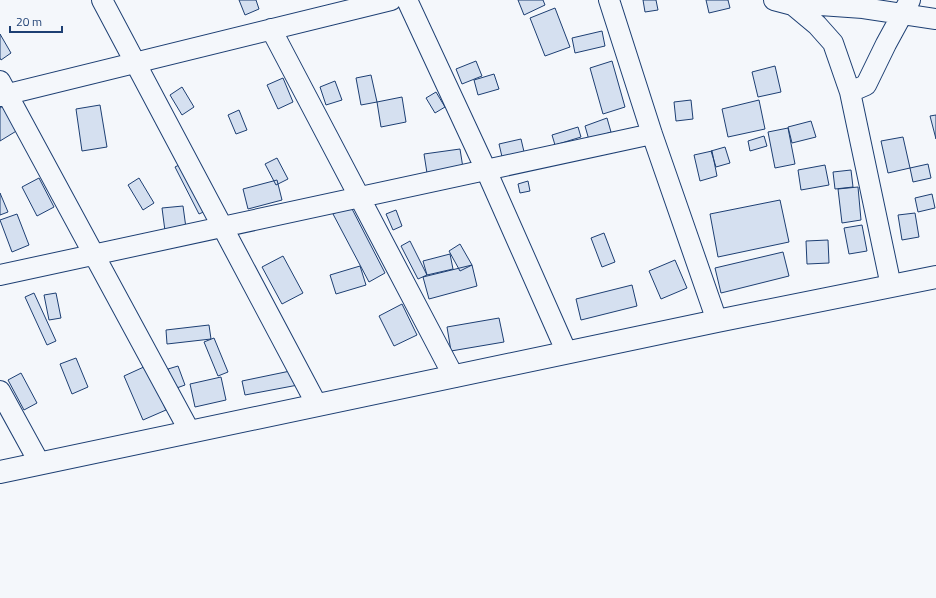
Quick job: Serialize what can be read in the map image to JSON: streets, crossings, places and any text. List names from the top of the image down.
{
  "scale_bar": "20 m"
}
